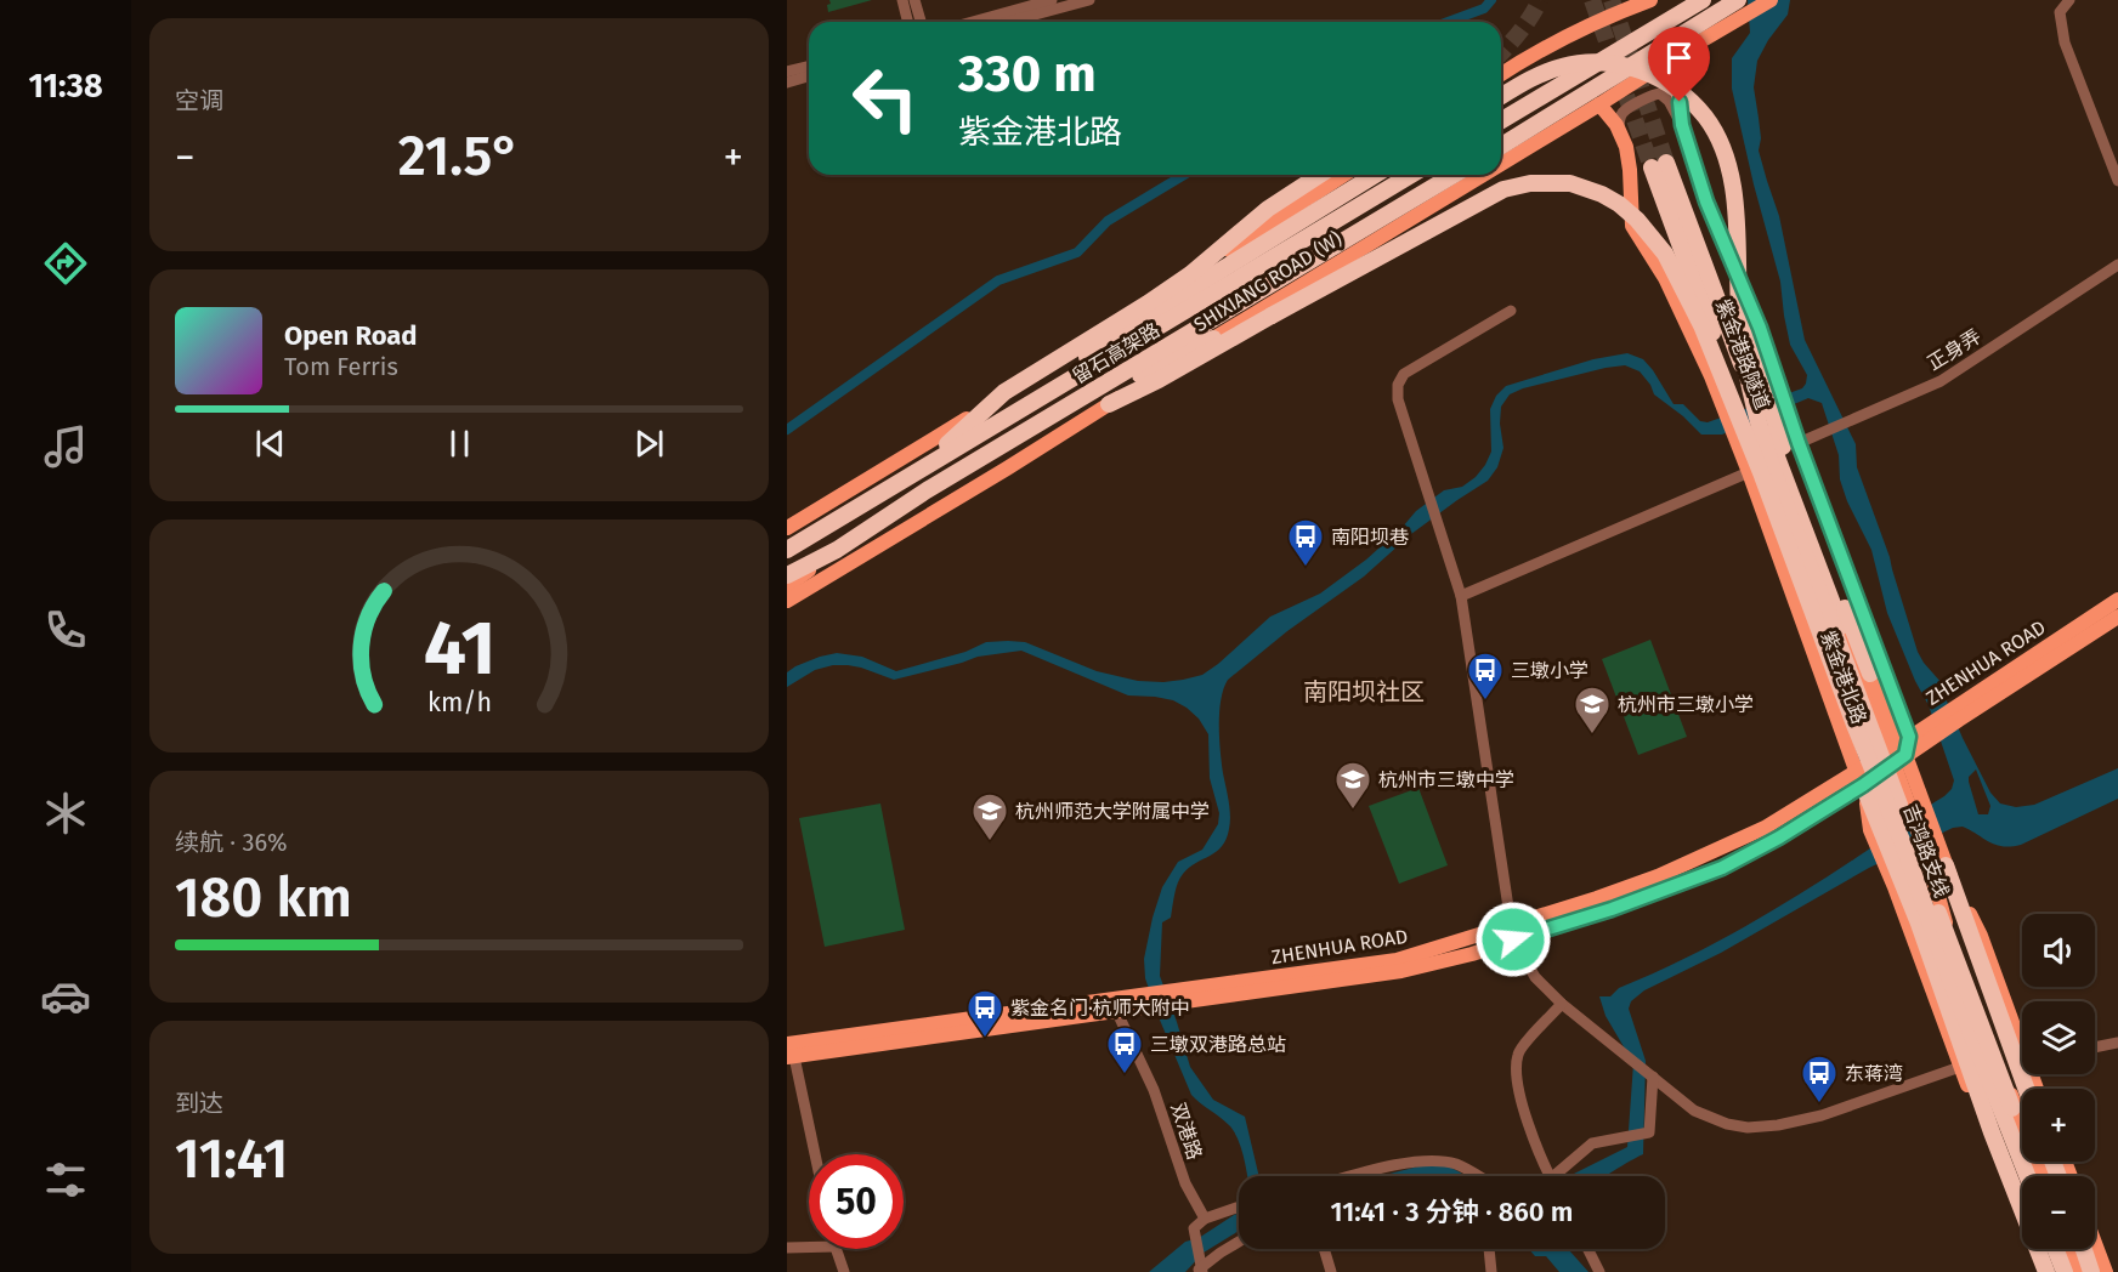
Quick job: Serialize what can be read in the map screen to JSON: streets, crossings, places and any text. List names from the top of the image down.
{
  "streets": {
    "highway": ["留石高架路", "紫金港路隧道", "吉鸿路支线"],
    "main road": ["SHIXIANG ROAD (W)", "ZHENHUA ROAD", "紫金港北路"],
    "street": ["正身弄", "双港路"]
  },
  "crossings": [
    ["SHIXIANG ROAD (W)", "紫金港北路"],
    ["正身弄", "紫金港北路"],
    ["紫金港路隧道", "ZHENHUA ROAD"],
    ["紫金港路隧道", "紫金港北路"],
    ["ZHENHUA ROAD", "紫金港北路"],
    ["ZHENHUA ROAD", "双港路"]
  ],
  "districts": ["南阳坝社区"],
  "places": {
    "bus stop": [
      "南阳坝巷",
      "三墩小学",
      "紫金名门·杭师大附中",
      "三墩双港路总站",
      "东蒋湾"
    ],
    "school or university": ["杭州市三墩小学", "杭州市三墩中学", "杭州师范大学附属中学"]
  },
  "page": {
    "tabs": "11:38",
    "tile": [
      "空调",
      ["续航 · 36%", "180 km"],
      ["到达", "11:41"]
    ],
    "turn": ["330 m", "紫金港北路"],
    "heat": ["−", "21.5°", "+"],
    "song": ["Open Road", "Tom Ferris"],
    "map_buttons": ["+", "−"],
    "limit": "50",
    "trip": "11:41 · 3 分钟 · 860 m",
    "gauge": ["41", "km/h"]
  }
}
